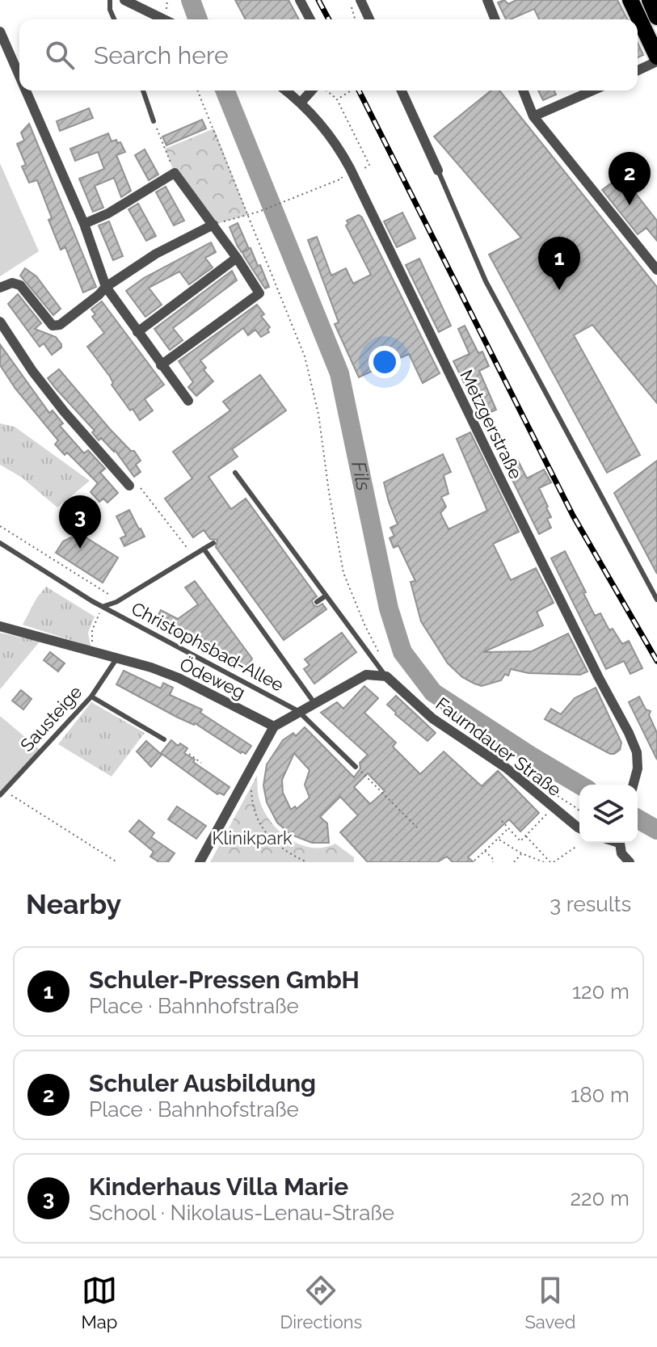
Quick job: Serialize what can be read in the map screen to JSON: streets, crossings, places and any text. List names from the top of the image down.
{
  "streets": {
    "street": ["Metzgerstraße", "Ödeweg", "Faurndauer Straße"],
    "lane": ["Christophsbad-Allee", "Sausteige"]
  },
  "crossings": [
    ["Ödeweg", "Sausteige"]
  ],
  "water": ["Fils"],
  "parks": ["Klinikpark"],
  "page": {
    "search": "Search here",
    "pins": ["2", "1", "3"],
    "heading": ["Nearby", "3 results"],
    "list": [
      {
        "mark": "1",
        "name": "Schuler-Pressen GmbH",
        "note": "Place · Bahnhofstraße",
        "value": "120 m"
      },
      {
        "mark": "2",
        "name": "Schuler Ausbildung",
        "note": "Place · Bahnhofstraße",
        "value": "180 m"
      },
      {
        "mark": "3",
        "name": "Kinderhaus Villa Marie",
        "note": "School · Nikolaus-Lenau-Straße",
        "value": "220 m"
      }
    ],
    "nav": ["Map", "Directions", "Saved"]
  }
}
